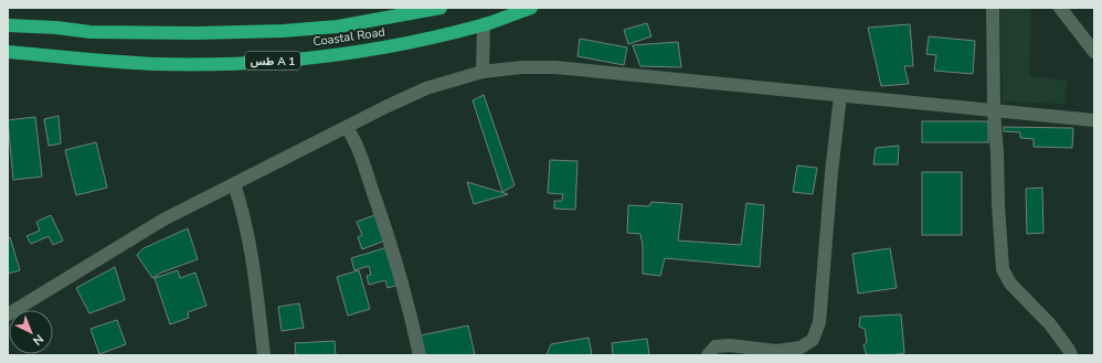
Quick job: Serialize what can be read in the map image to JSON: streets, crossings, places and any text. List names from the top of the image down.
{
  "streets": {
    "highway": ["Coastal Road", "طس A 1"]
  },
  "north": "bottom right"
}
